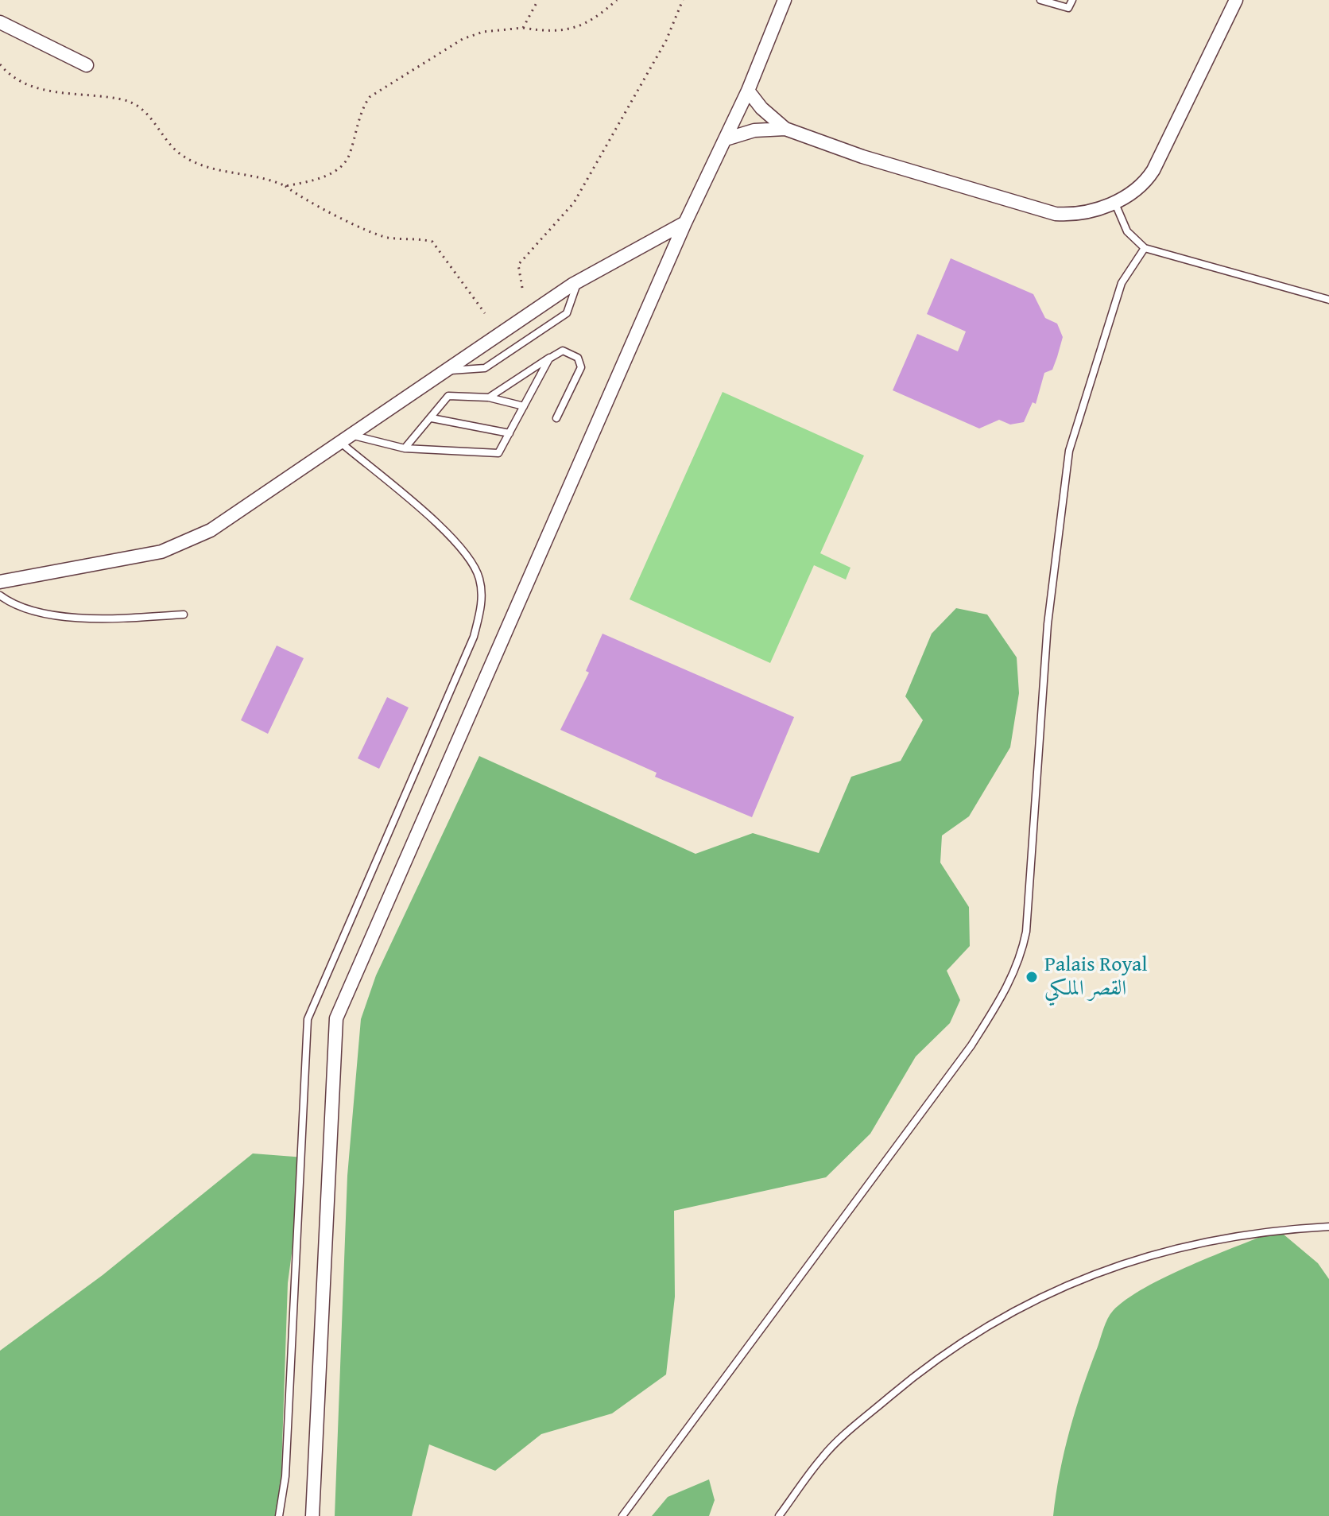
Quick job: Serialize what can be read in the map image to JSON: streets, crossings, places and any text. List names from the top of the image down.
{
  "places": ["Palais Royal القصر الملكي"]
}
